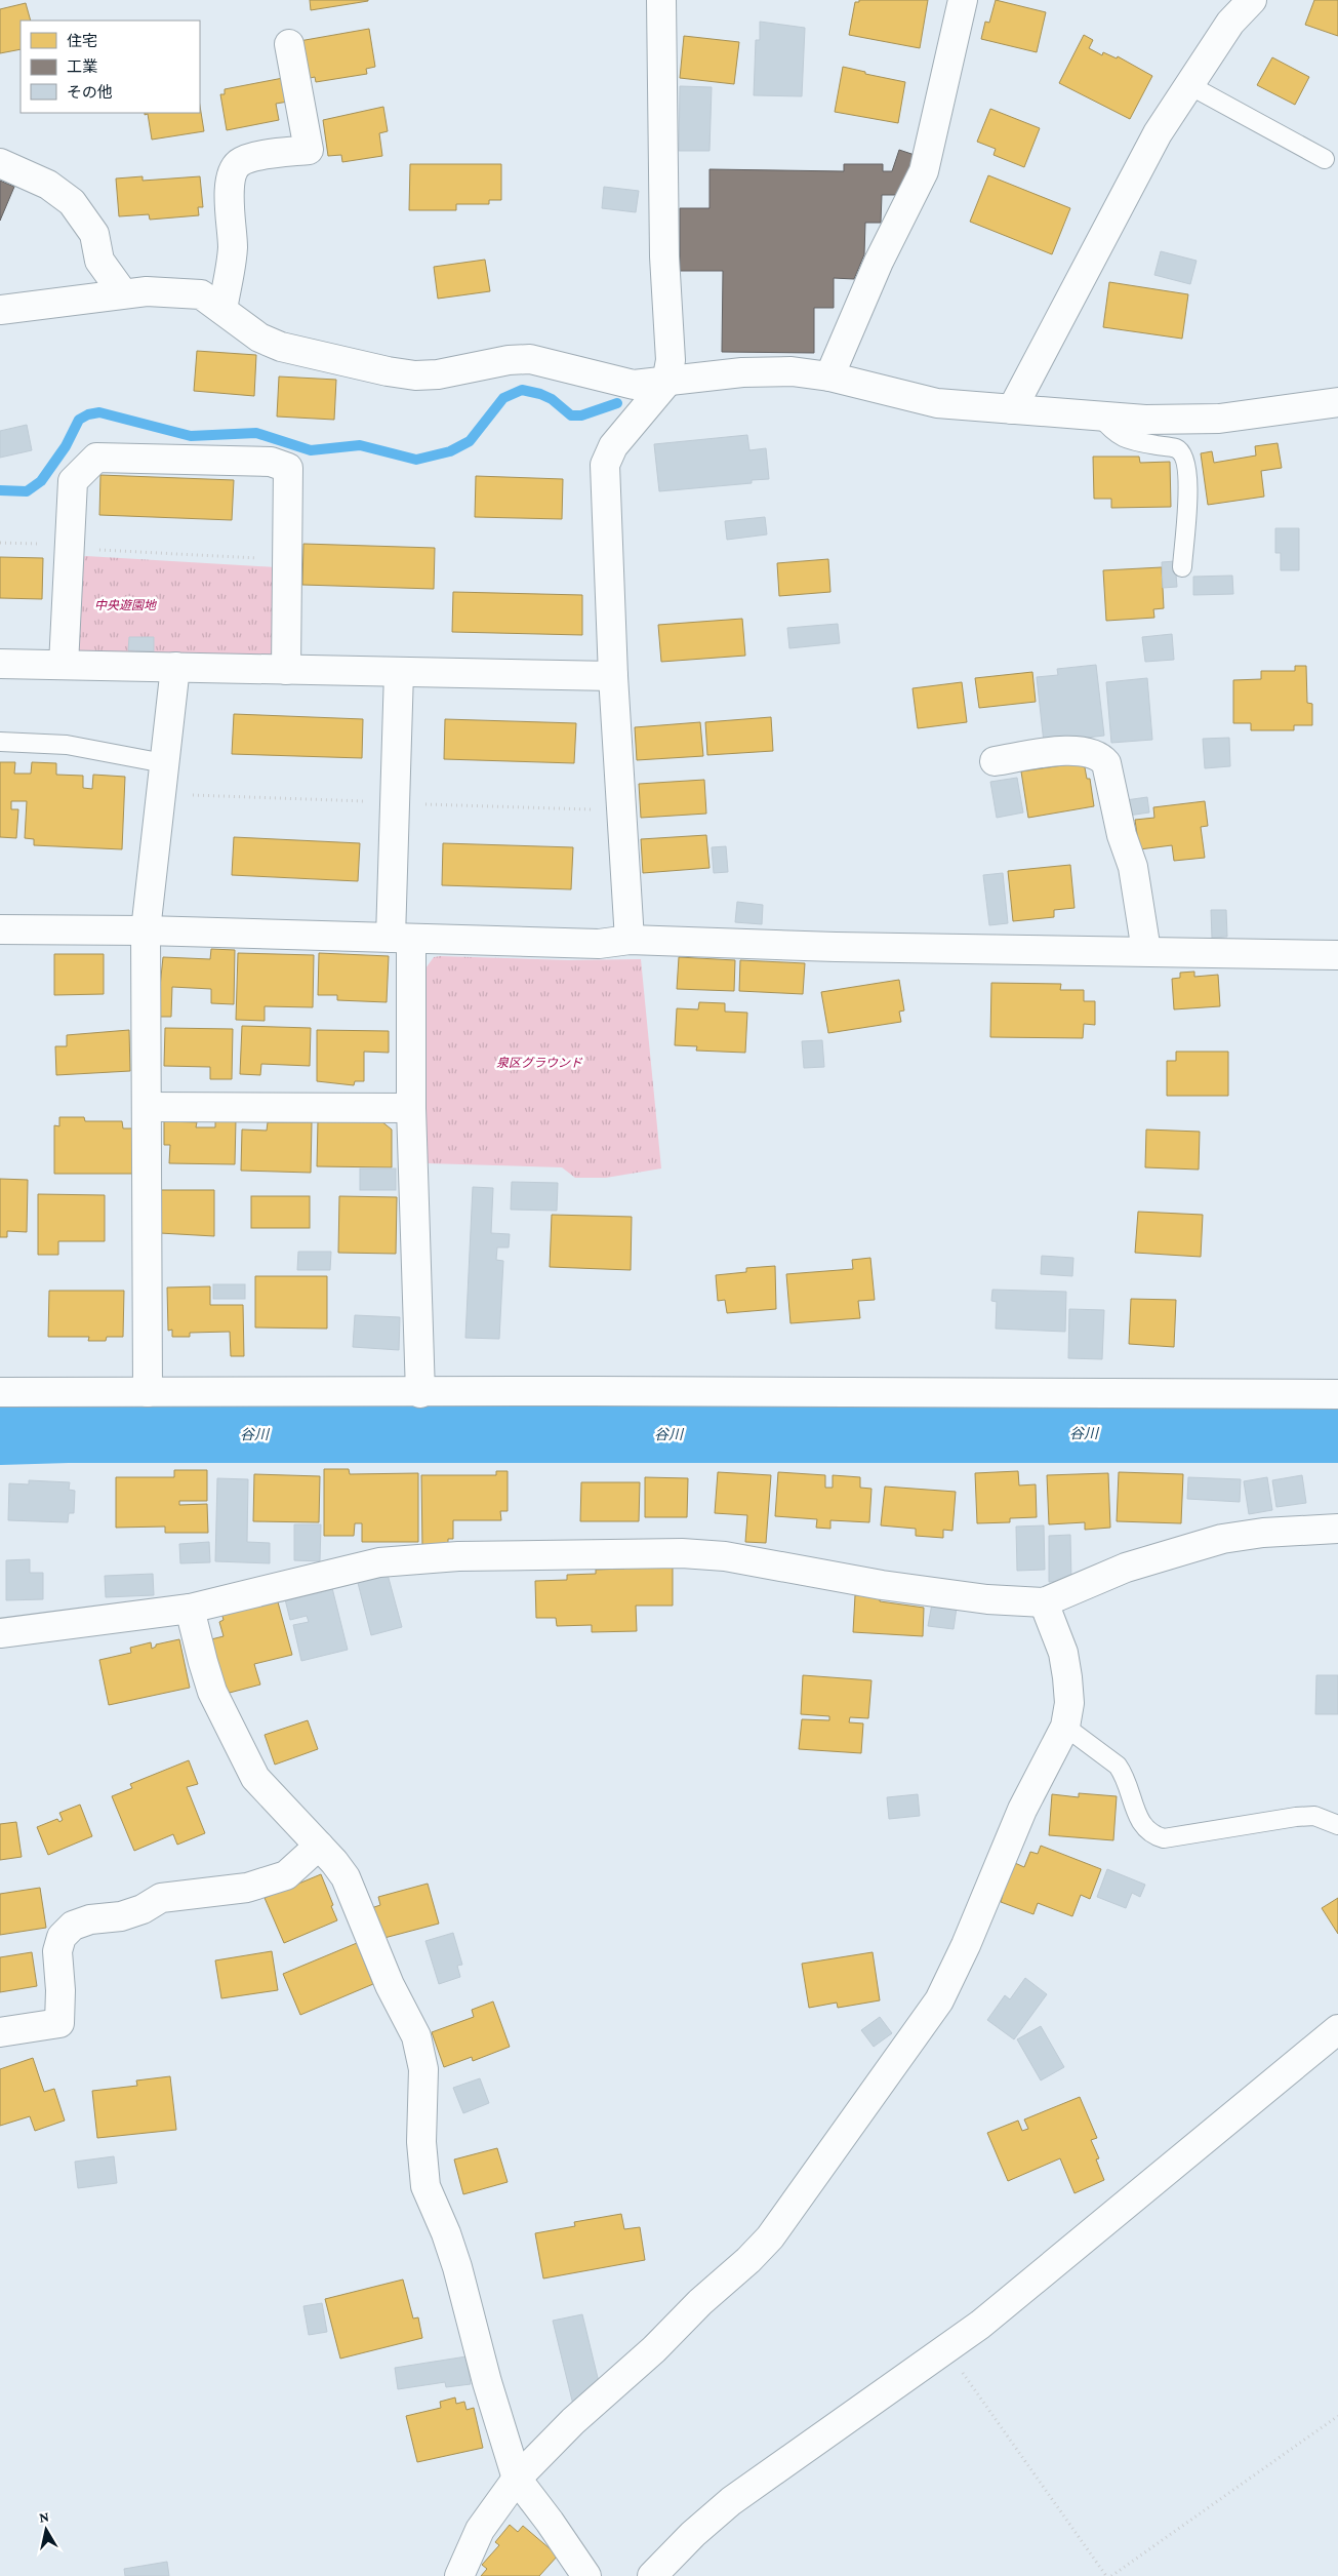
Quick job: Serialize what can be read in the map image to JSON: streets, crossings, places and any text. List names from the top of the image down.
{
  "water": ["谷川"],
  "parks": ["中央遊園地", "泉区グラウンド"],
  "legend": ["住宅", "工業", "その他"],
  "north": "top"
}
